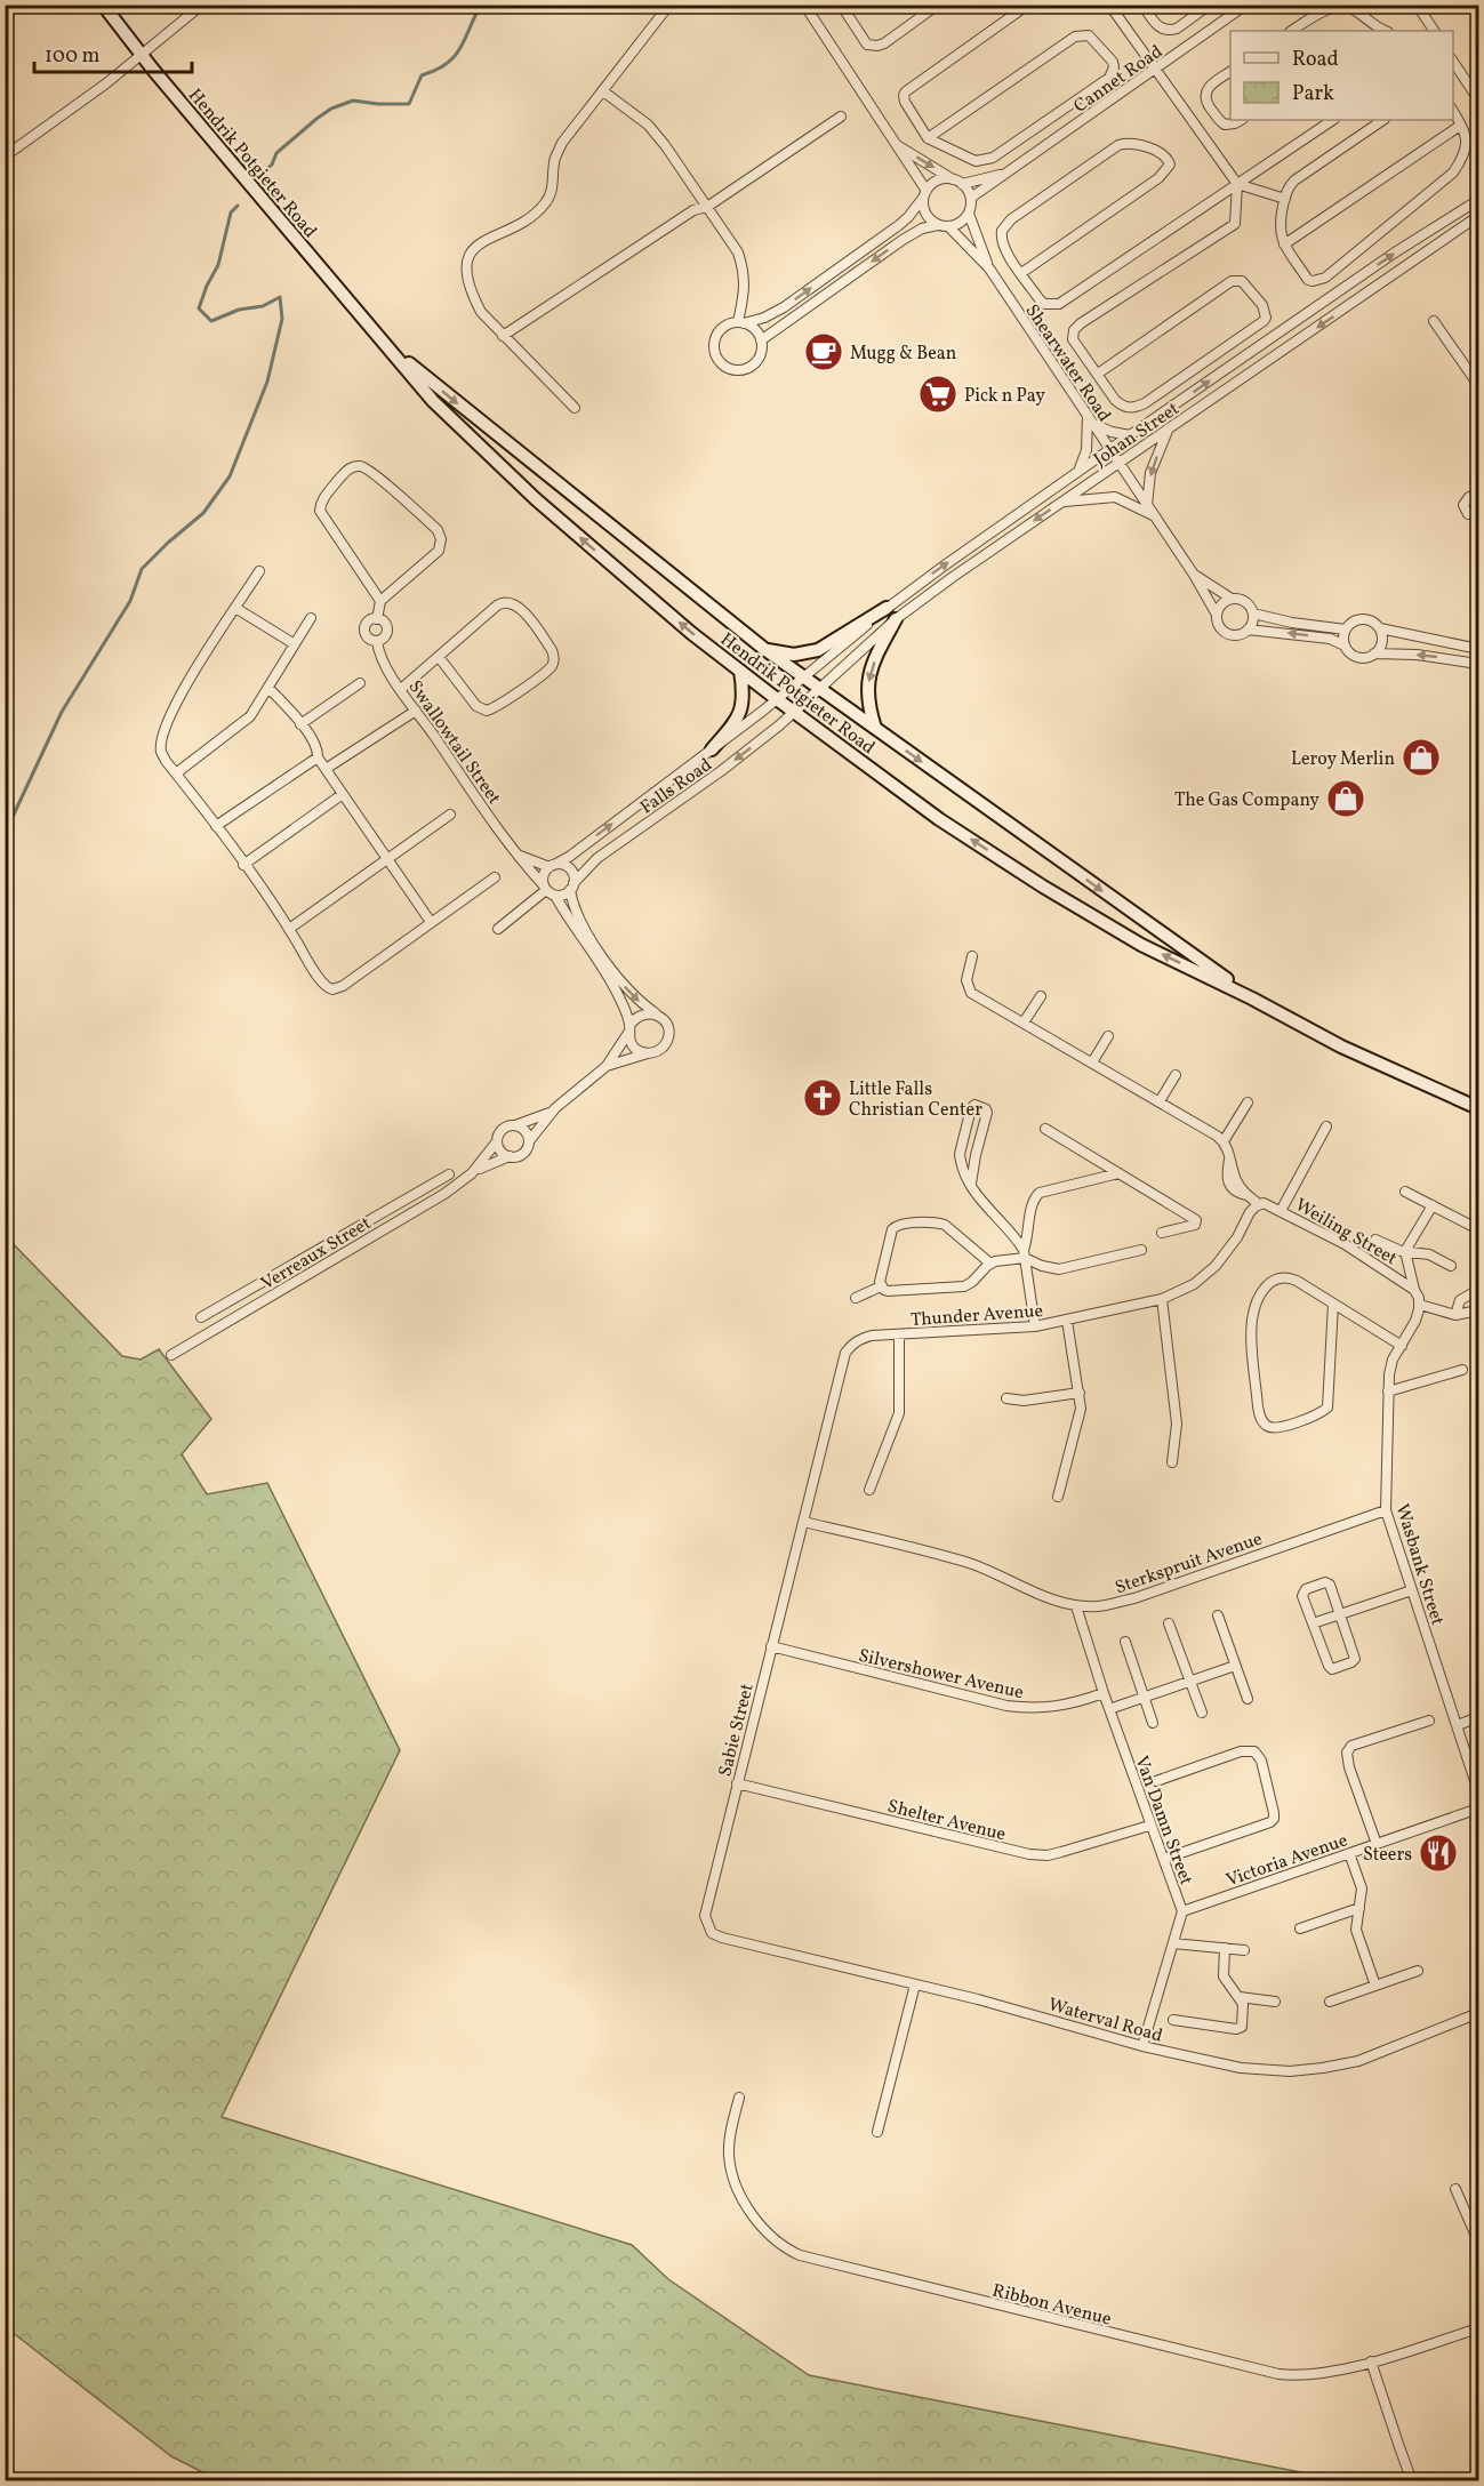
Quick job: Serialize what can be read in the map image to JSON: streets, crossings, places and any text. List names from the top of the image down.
{
  "streets": {
    "main road": ["Hendrik Potgieter Road"],
    "street": [
      "Cannet Road",
      "Shearwater Road",
      "Johan Street",
      "Swallowtail Street",
      "Falls Road",
      "Weiling Street",
      "Verreaux Street",
      "Thunder Avenue",
      "Sterkspruit Avenue",
      "Wasbank Street",
      "Silvershower Avenue",
      "Sabie Street",
      "Shelter Avenue",
      "Van Damn Street",
      "Victoria Avenue",
      "Waterval Road",
      "Ribbon Avenue"
    ]
  },
  "crossings": [
    ["Cannet Road", "Shearwater Road"],
    ["Hendrik Potgieter Road", "Johan Street"],
    ["Hendrik Potgieter Road", "Falls Road"],
    ["Shearwater Road", "Johan Street"],
    ["Johan Street", "Falls Road"],
    ["Swallowtail Street", "Falls Road"],
    ["Weiling Street", "Thunder Avenue"],
    ["Thunder Avenue", "Sterkspruit Avenue"],
    ["Thunder Avenue", "Sabie Street"],
    ["Sterkspruit Avenue", "Wasbank Street"],
    ["Sterkspruit Avenue", "Sabie Street"],
    ["Sterkspruit Avenue", "Van Damn Street"],
    ["Silvershower Avenue", "Sabie Street"],
    ["Silvershower Avenue", "Van Damn Street"],
    ["Sabie Street", "Shelter Avenue"],
    ["Sabie Street", "Waterval Road"],
    ["Shelter Avenue", "Van Damn Street"],
    ["Van Damn Street", "Victoria Avenue"],
    ["Van Damn Street", "Waterval Road"]
  ],
  "places": {
    "cafe": ["Mugg & Bean"],
    "supermarket": ["Pick n Pay"],
    "shop": ["Leroy Merlin", "The Gas Company"],
    "church": ["Little Falls Christian Center"],
    "restaurant": ["Steers"]
  },
  "legend": ["Road", "Park"],
  "scale_bar": "100 m"
}
